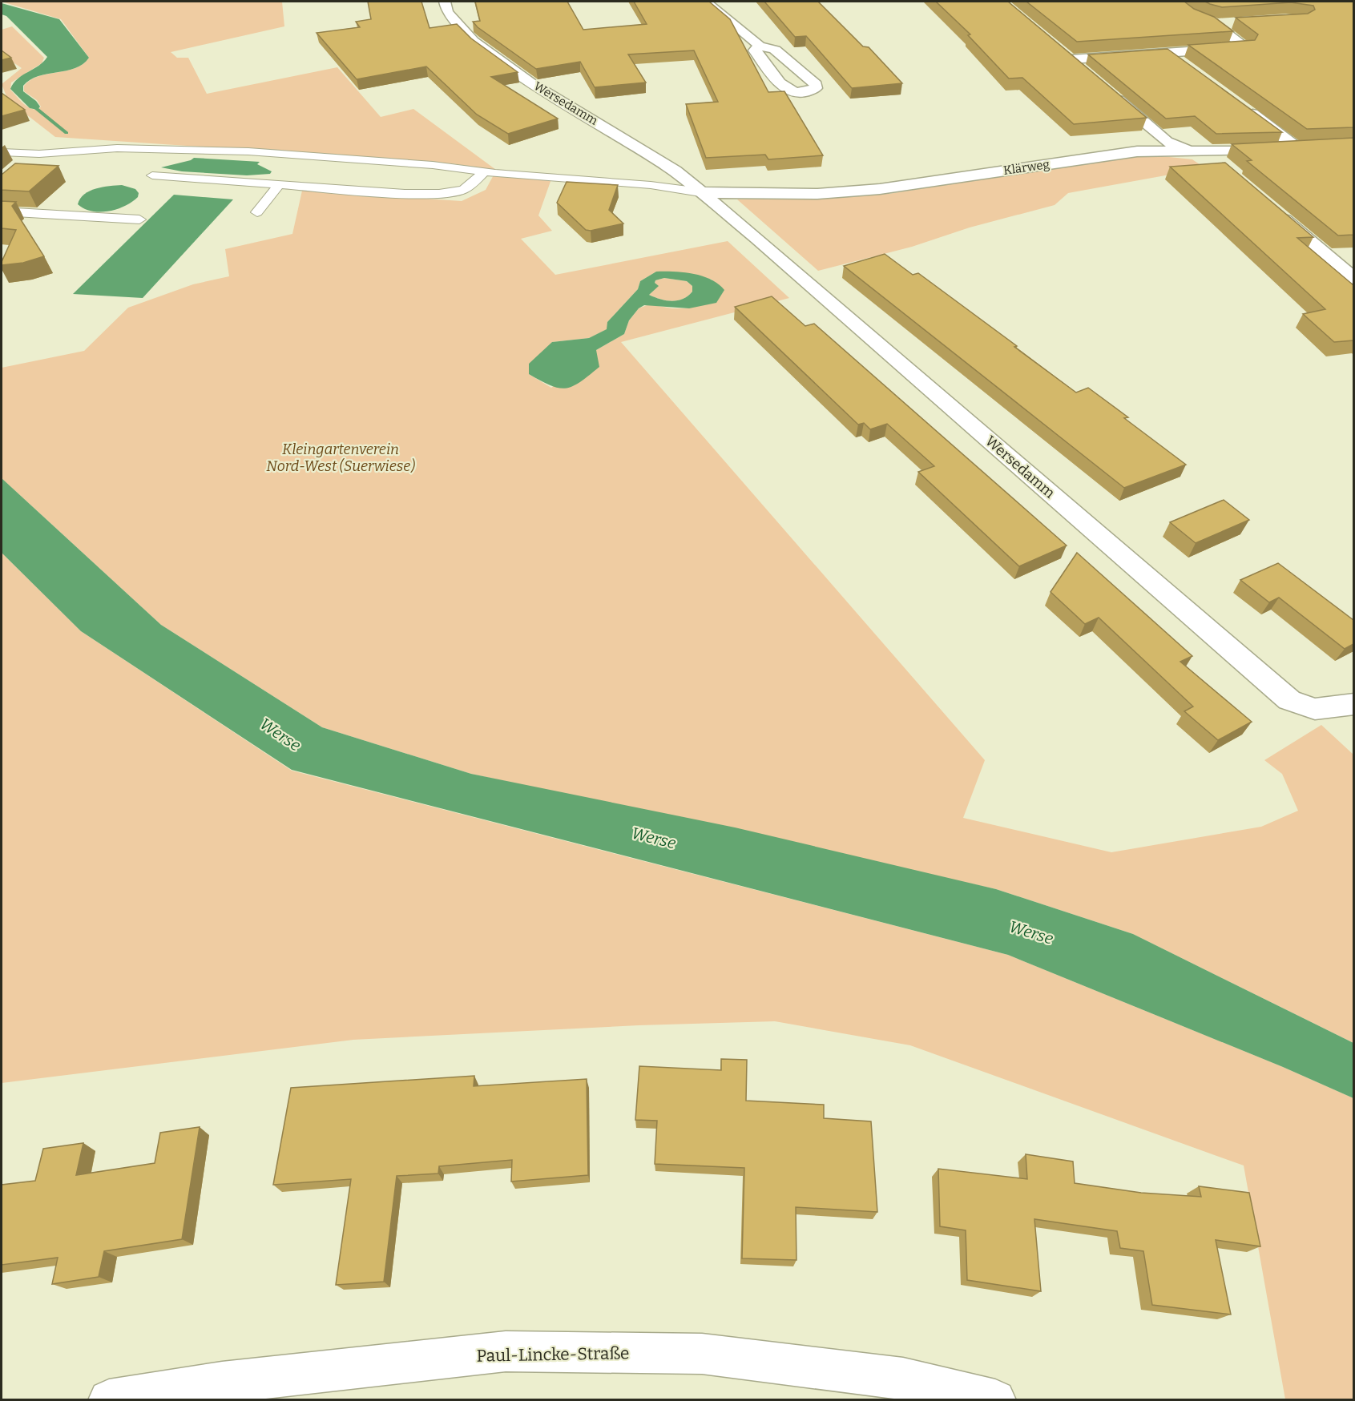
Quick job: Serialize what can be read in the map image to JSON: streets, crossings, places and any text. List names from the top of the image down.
{
  "streets": {
    "street": ["Wersedamm", "Klärweg", "Paul-Lincke-Straße"]
  },
  "crossings": [
    ["Wersedamm", "Klärweg"]
  ],
  "water": ["Werse"],
  "parks": ["Kleingartenverein Nord-West (Suerwiese)"]
}
